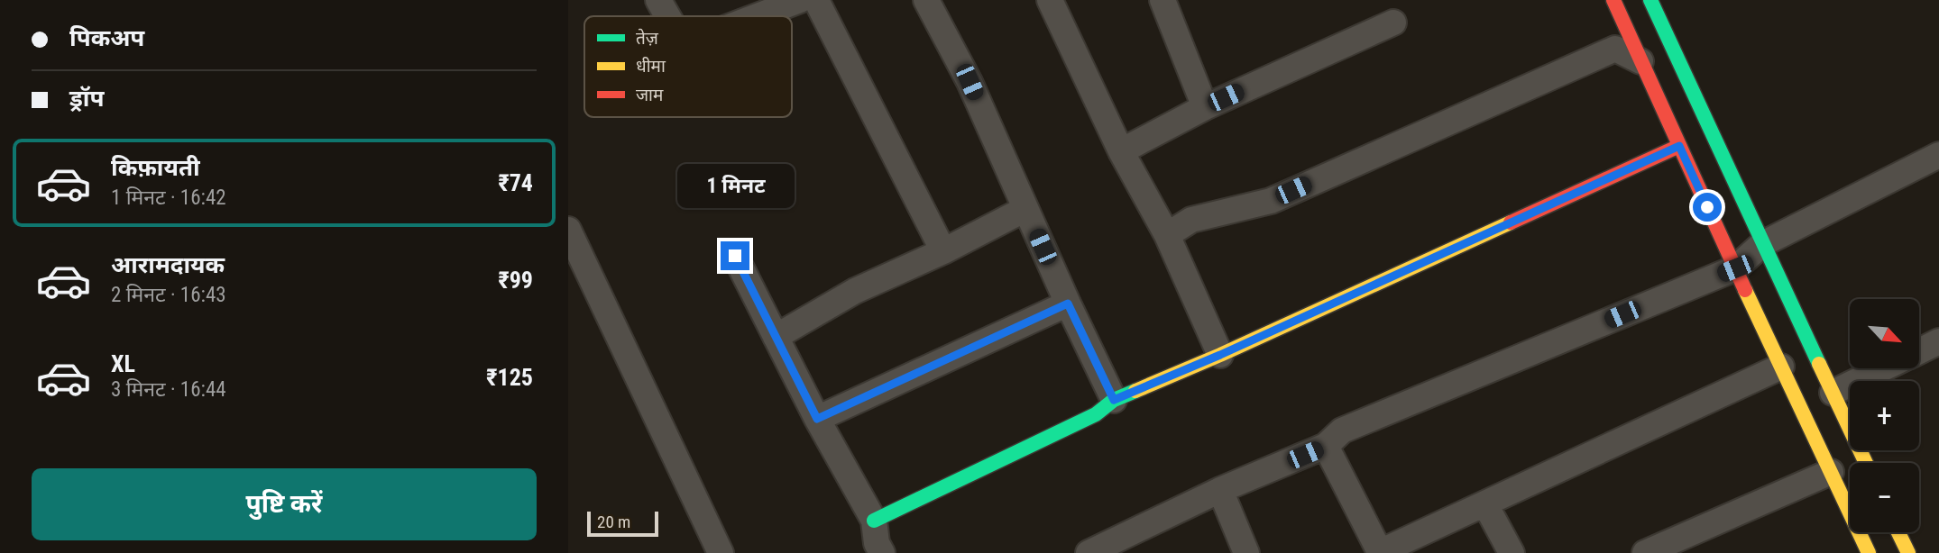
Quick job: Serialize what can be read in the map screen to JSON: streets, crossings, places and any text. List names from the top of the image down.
{
  "legend": ["तेज़", "धीमा", "जाम"],
  "scale_bar": "20 m",
  "north": "bottom right",
  "page": {
    "banner": ["पिकअप", "ड्रॉप"],
    "list": [
      {
        "name": "किफ़ायती",
        "note": "1 मिनट · 16:42",
        "value": "₹74"
      },
      {
        "name": "आरामदायक",
        "note": "2 मिनट · 16:43",
        "value": "₹99"
      },
      {
        "name": "XL",
        "note": "3 मिनट · 16:44",
        "value": "₹125"
      }
    ],
    "bubble": "1 मिनट",
    "map_buttons": ["+", "−"],
    "buttons": "पुष्टि करें",
    "scale": "20 m"
  }
}
